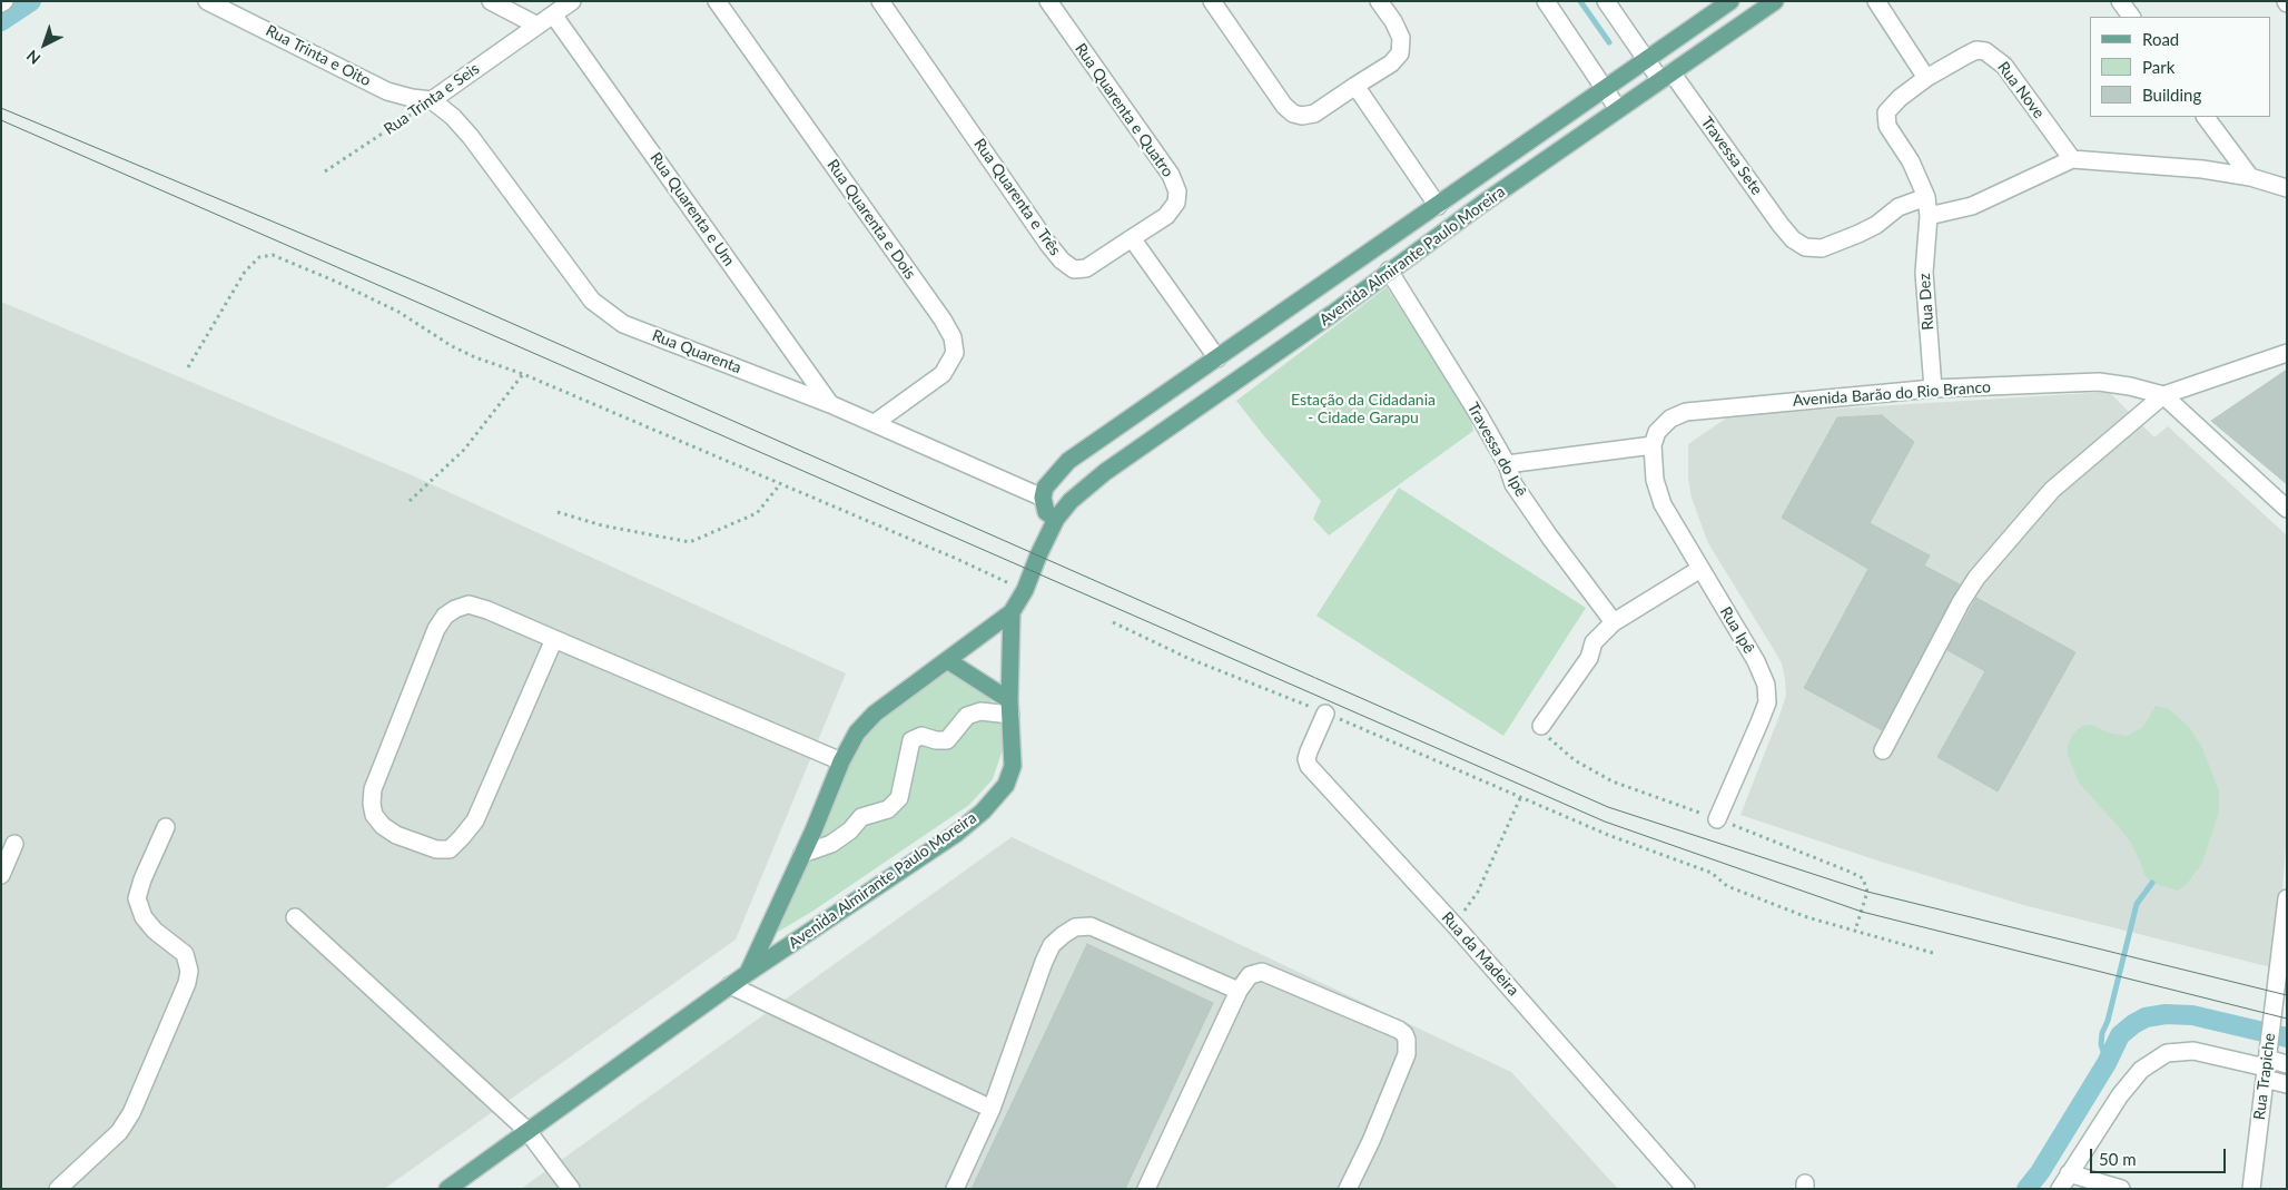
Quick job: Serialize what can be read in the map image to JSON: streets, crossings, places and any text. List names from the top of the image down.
{
  "streets": {
    "main road": ["Avenida Almirante Paulo Moreira"],
    "street": [
      "Rua Trinta e Oito",
      "Rua Nove",
      "Rua Trinta e Seis",
      "Rua Quarenta e Quatro",
      "Travessa Sete",
      "Rua Quarenta e Três",
      "Rua Quarenta e Um",
      "Rua Quarenta e Dois",
      "Rua Dez",
      "Rua Quarenta",
      "Avenida Barão do Rio Branco",
      "Travessa do Ipê",
      "Rua Ipê",
      "Rua da Madeira",
      "Rua Trapiche"
    ]
  },
  "crossings": [
    ["Rua Trinta e Oito", "Rua Trinta e Seis"],
    ["Rua Trinta e Oito", "Rua Quarenta"],
    ["Rua Nove", "Rua Dez"],
    ["Rua Trinta e Seis", "Rua Quarenta e Um"],
    ["Rua Trinta e Seis", "Rua Quarenta"],
    ["Rua Quarenta e Quatro", "Rua Quarenta e Três"],
    ["Travessa Sete", "Avenida Almirante Paulo Moreira"],
    ["Travessa Sete", "Rua Dez"],
    ["Rua Quarenta e Um", "Rua Quarenta"],
    ["Rua Quarenta e Dois", "Rua Quarenta"],
    ["Avenida Almirante Paulo Moreira", "Rua Quarenta"],
    ["Avenida Almirante Paulo Moreira", "Travessa do Ipê"],
    ["Rua Dez", "Avenida Barão do Rio Branco"],
    ["Avenida Barão do Rio Branco", "Rua Ipê"]
  ],
  "parks": ["Estação da Cidadania - Cidade Garapu"],
  "legend": ["Road", "Park", "Building"],
  "scale_bar": "50 m",
  "north": "bottom left"
}
